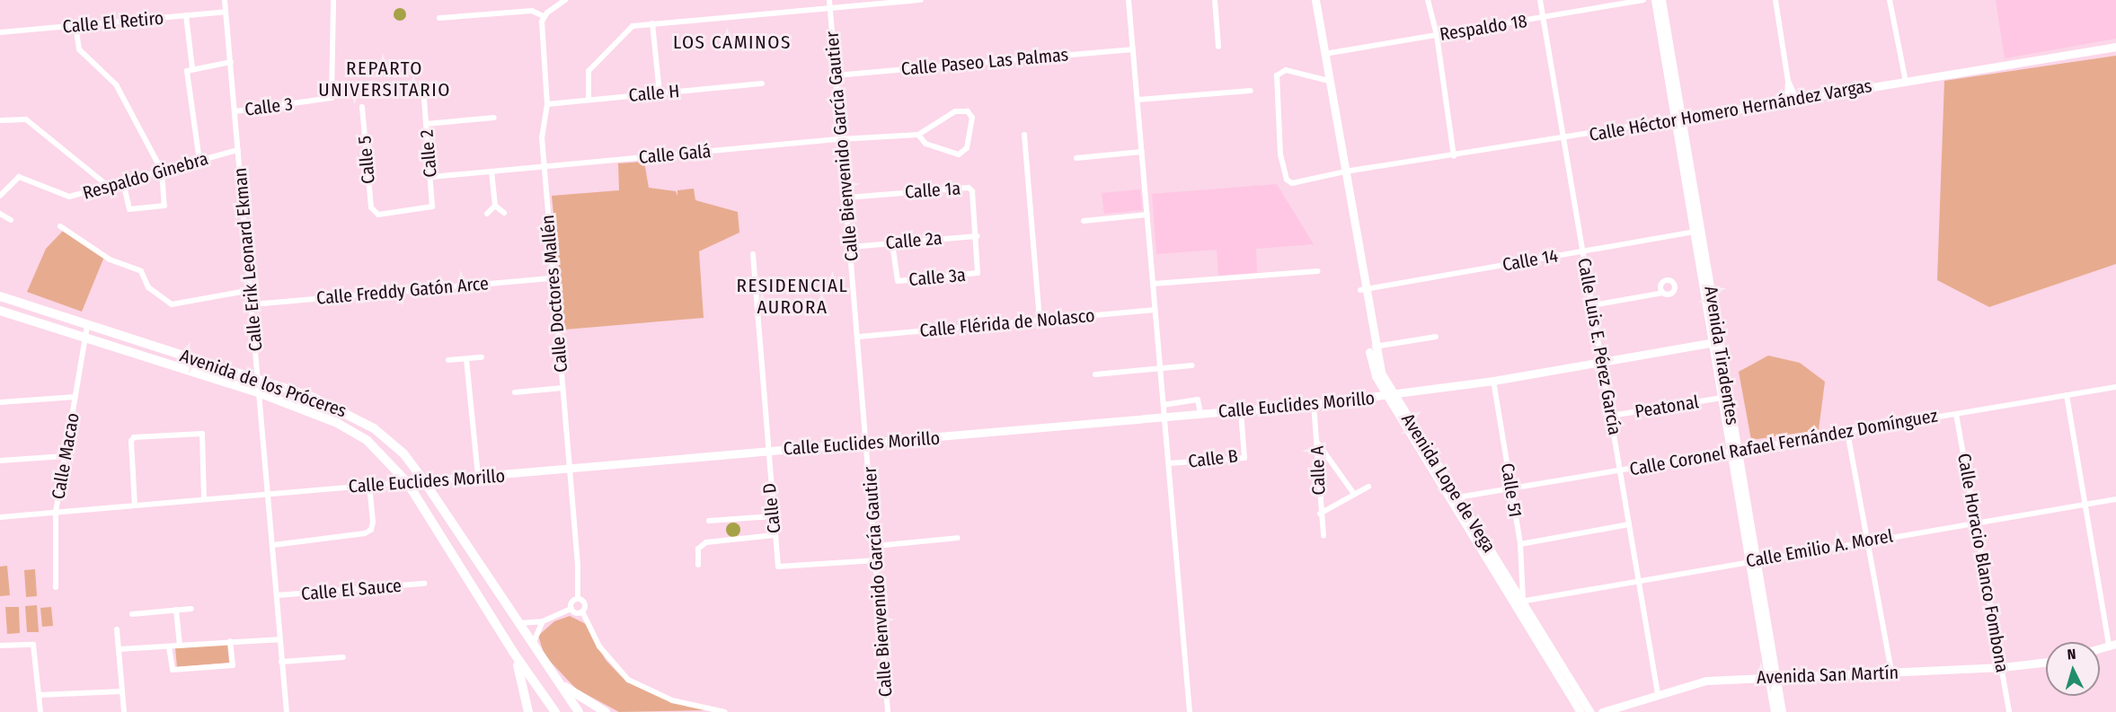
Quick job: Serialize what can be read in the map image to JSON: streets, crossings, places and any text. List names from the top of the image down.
{
  "streets": {
    "main road": ["Avenida de los Próceres"],
    "street": [
      "Calle El Retiro",
      "Respaldo 18",
      "Calle Paseo Las Palmas",
      "Calle H",
      "Calle 3",
      "Calle Héctor Homero Hernández Vargas",
      "Calle Bienvenido García Gautier",
      "Calle 2",
      "Calle Galá",
      "Calle 5",
      "Respaldo Ginebra",
      "Calle 1a",
      "Calle 2a",
      "Calle Erik Leonard Ekman",
      "Calle 14",
      "Calle 3a",
      "Calle Freddy Gatón Arce",
      "Calle Doctores Mallén",
      "Calle Flérida de Nolasco",
      "Calle Luis E. Pérez García",
      "Avenida Tiradentes",
      "Calle Euclides Morillo",
      "Peatonal",
      "Calle Coronel Rafael Fernández Domínguez",
      "Calle Macao",
      "Calle B",
      "Calle A",
      "Avenida Lope de Vega",
      "Calle 51",
      "Calle D",
      "Calle Emilio A. Morel",
      "Calle Horacio Blanco Fombona",
      "Calle El Sauce",
      "Avenida San Martín"
    ]
  },
  "crossings": [
    ["Calle El Retiro", "Calle Erik Leonard Ekman"],
    ["Respaldo 18", "Calle Luis E. Pérez García"],
    ["Respaldo 18", "Avenida Lope de Vega"],
    ["Calle Paseo Las Palmas", "Calle Bienvenido García Gautier"],
    ["Calle H", "Calle Doctores Mallén"],
    ["Calle 3", "Calle Erik Leonard Ekman"],
    ["Calle Héctor Homero Hernández Vargas", "Calle Luis E. Pérez García"],
    ["Calle Héctor Homero Hernández Vargas", "Avenida Tiradentes"],
    ["Calle Héctor Homero Hernández Vargas", "Avenida Lope de Vega"],
    ["Calle Bienvenido García Gautier", "Calle Galá"],
    ["Calle Bienvenido García Gautier", "Calle 1a"],
    ["Calle Bienvenido García Gautier", "Calle 2a"],
    ["Calle Bienvenido García Gautier", "Calle Flérida de Nolasco"],
    ["Calle Bienvenido García Gautier", "Calle Euclides Morillo"],
    ["Calle Bienvenido García Gautier", "Calle D"],
    ["Calle 2", "Calle Galá"],
    ["Calle 2", "Calle 5"],
    ["Calle Galá", "Calle Doctores Mallén"],
    ["Respaldo Ginebra", "Calle Erik Leonard Ekman"],
    ["Calle 1a", "Calle 2a"],
    ["Calle 1a", "Calle 3a"],
    ["Calle 2a", "Calle 3a"],
    ["Calle Erik Leonard Ekman", "Calle Freddy Gatón Arce"],
    ["Calle Erik Leonard Ekman", "Avenida de los Próceres"],
    ["Calle Erik Leonard Ekman", "Calle Euclides Morillo"],
    ["Calle Erik Leonard Ekman", "Calle El Sauce"],
    ["Calle 14", "Calle Luis E. Pérez García"],
    ["Calle 14", "Avenida Tiradentes"],
    ["Calle 14", "Avenida Lope de Vega"],
    ["Calle Freddy Gatón Arce", "Calle Doctores Mallén"],
    ["Calle Doctores Mallén", "Calle Euclides Morillo"],
    ["Calle Luis E. Pérez García", "Calle Euclides Morillo"],
    ["Calle Luis E. Pérez García", "Peatonal"],
    ["Calle Luis E. Pérez García", "Calle Coronel Rafael Fernández Domínguez"],
    ["Calle Luis E. Pérez García", "Calle Emilio A. Morel"],
    ["Calle Luis E. Pérez García", "Avenida San Martín"],
    ["Avenida Tiradentes", "Calle Euclides Morillo"],
    ["Avenida Tiradentes", "Peatonal"],
    ["Avenida Tiradentes", "Calle Coronel Rafael Fernández Domínguez"],
    ["Avenida Tiradentes", "Calle Emilio A. Morel"],
    ["Avenida Tiradentes", "Avenida San Martín"],
    ["Avenida de los Próceres", "Calle Euclides Morillo"],
    ["Avenida de los Próceres", "Calle Macao"],
    ["Calle Euclides Morillo", "Calle Macao"],
    ["Calle Euclides Morillo", "Calle B"],
    ["Calle Euclides Morillo", "Calle A"],
    ["Calle Euclides Morillo", "Avenida Lope de Vega"],
    ["Calle Euclides Morillo", "Calle 51"],
    ["Calle Euclides Morillo", "Calle D"],
    ["Calle Coronel Rafael Fernández Domínguez", "Avenida Lope de Vega"],
    ["Calle Coronel Rafael Fernández Domínguez", "Calle 51"],
    ["Calle Coronel Rafael Fernández Domínguez", "Calle Horacio Blanco Fombona"],
    ["Avenida Lope de Vega", "Calle 51"],
    ["Avenida Lope de Vega", "Calle Emilio A. Morel"],
    ["Calle 51", "Calle Emilio A. Morel"],
    ["Calle Emilio A. Morel", "Calle Horacio Blanco Fombona"],
    ["Calle Horacio Blanco Fombona", "Avenida San Martín"]
  ],
  "districts": ["LOS CAMINOS", "REPARTO UNIVERSITARIO", "RESIDENCIAL AURORA"],
  "north": "top"
}
